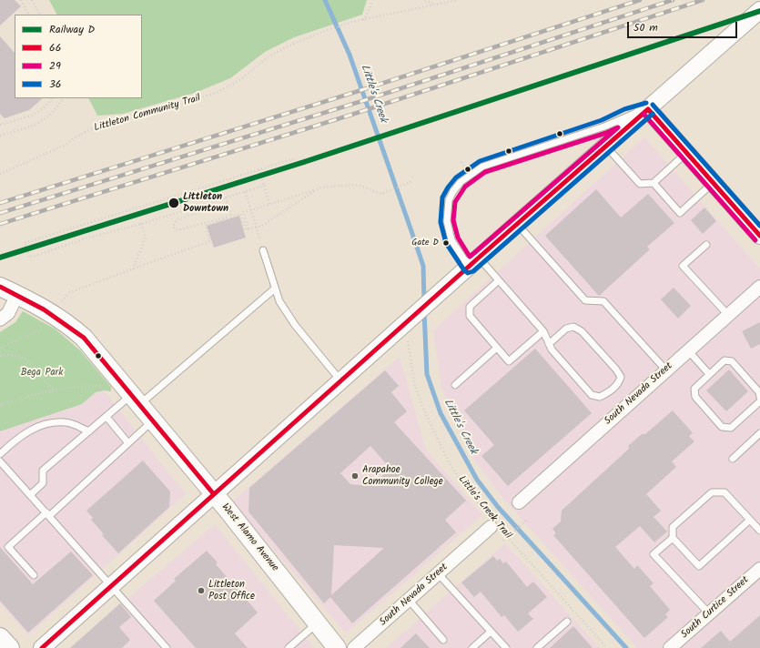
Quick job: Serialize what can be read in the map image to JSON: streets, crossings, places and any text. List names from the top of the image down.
{
  "streets": {
    "main road": ["West Alamo Avenue"],
    "street": ["South Nevada Street", "South Curtice Street"],
    "path": ["Littleton Community Trail", "Little's Creek Trail"]
  },
  "crossings": [
    ["South Nevada Street", "Little's Creek Trail"]
  ],
  "water": ["Little's Creek"],
  "parks": ["Bega Park"],
  "places": [
    "Littleton Downtown",
    "Gate D",
    "Arapahoe Community College",
    "Littleton Post Office"
  ],
  "lines": [
    "rail line D",
    "transit line 36",
    "transit line 66",
    "transit line 29"
  ],
  "legend": [
    "Railway D",
    "66",
    "29",
    "36"
  ],
  "scale_bar": "50 m"
}
